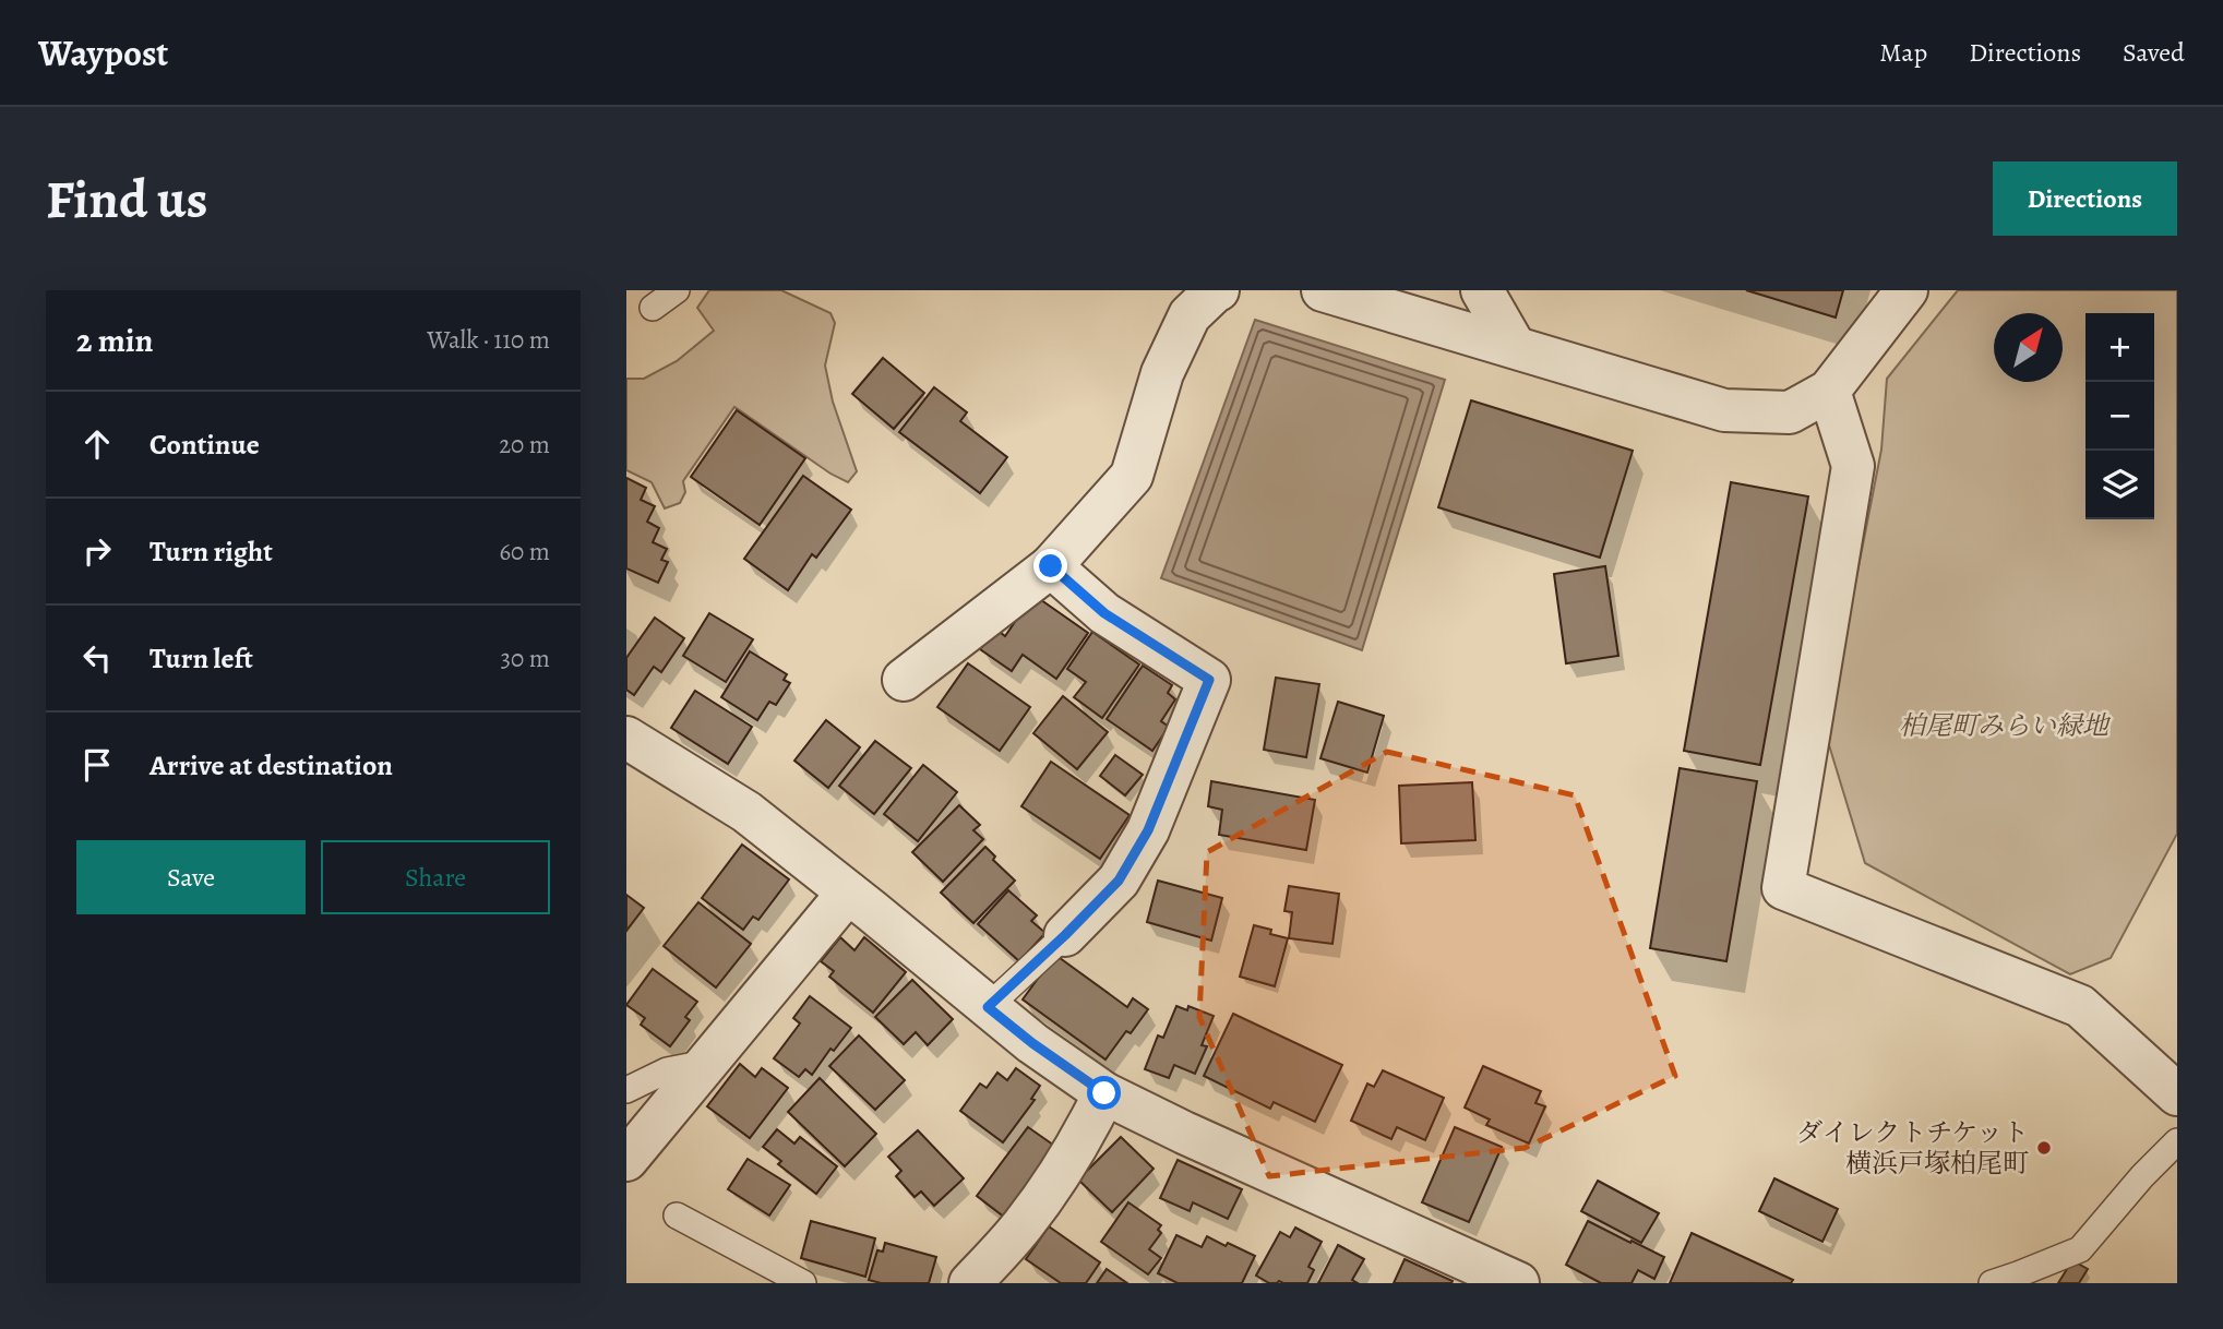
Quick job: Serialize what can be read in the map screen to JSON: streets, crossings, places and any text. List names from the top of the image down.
{
  "parks": ["柏尾町みらい緑地"],
  "places": ["ダイレクトチケット 横浜戸塚柏尾町"],
  "north": "top right",
  "page": {
    "header": "Waypost",
    "nav": ["Map", "Directions", "Saved"],
    "buttons": [
      "Directions",
      ["Save", "Share"]
    ],
    "title": "Find us",
    "heading": ["2 min", "Walk · 110 m"],
    "map_buttons": ["+", "−"],
    "list": [
      ["Continue", "20 m"],
      ["Turn right", "60 m"],
      ["Turn left", "30 m"],
      "Arrive at destination"
    ]
  }
}
